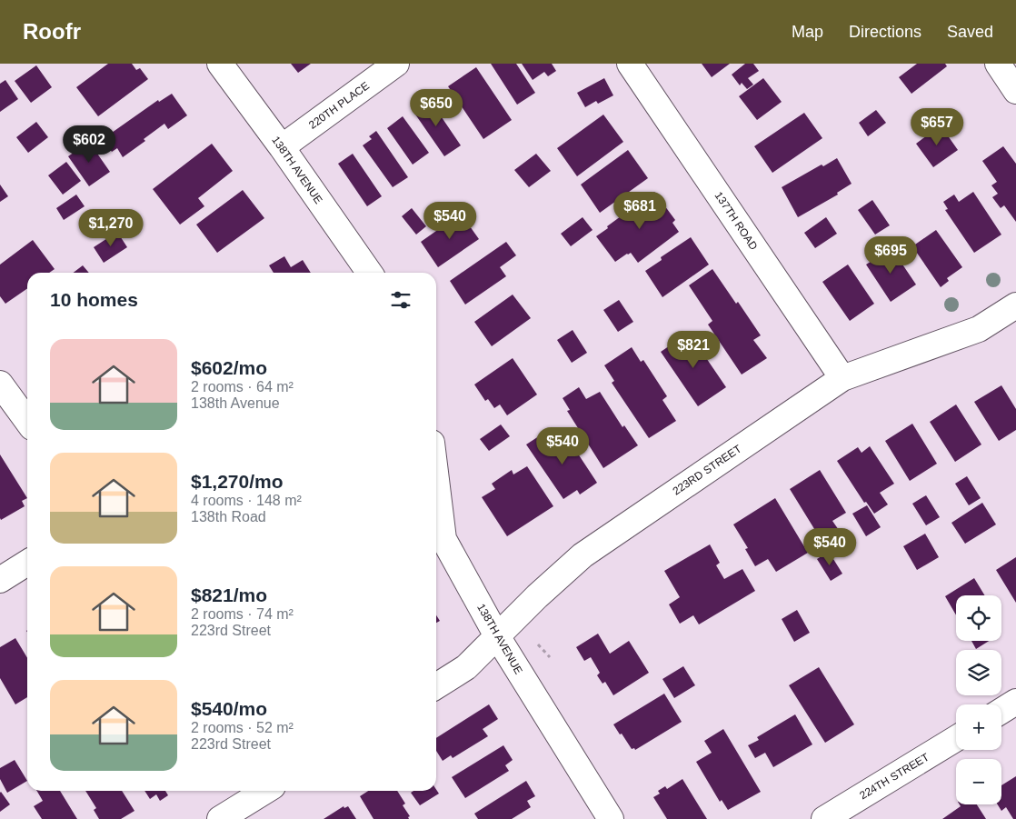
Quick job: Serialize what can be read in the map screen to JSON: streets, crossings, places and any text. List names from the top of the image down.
{
  "streets": {
    "street": [
      "220TH PLACE",
      "138TH AVENUE",
      "137TH ROAD",
      "223RD STREET",
      "224TH STREET"
    ]
  },
  "crossings": [
    ["220TH PLACE", "138TH AVENUE"],
    ["138TH AVENUE", "223RD STREET"],
    ["137TH ROAD", "223RD STREET"]
  ],
  "page": {
    "header": "Roofr",
    "nav": ["Map", "Directions", "Saved"],
    "price": [
      "$650",
      "$657",
      "$602",
      "$681",
      "$540",
      "$1,270",
      "$695",
      "$821",
      "$540",
      "$540"
    ],
    "heading": "10 homes",
    "list": [
      {
        "name": "$602/mo",
        "note": "2 rooms · 64 m² · 138th Avenue"
      },
      {
        "name": "$1,270/mo",
        "note": "4 rooms · 148 m² · 138th Road"
      },
      {
        "name": "$821/mo",
        "note": "2 rooms · 74 m² · 223rd Street"
      },
      {
        "name": "$540/mo",
        "note": "2 rooms · 52 m² · 223rd Street"
      }
    ],
    "map_buttons": ["+", "−"]
  }
}
